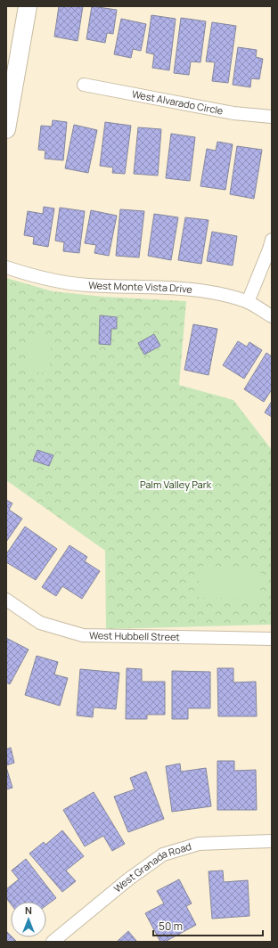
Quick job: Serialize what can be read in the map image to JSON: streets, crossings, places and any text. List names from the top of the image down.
{
  "streets": {
    "street": [
      "West Alvarado Circle",
      "West Monte Vista Drive",
      "West Hubbell Street",
      "West Granada Road"
    ]
  },
  "parks": ["Palm Valley Park"],
  "scale_bar": "50 m",
  "north": "top"
}
